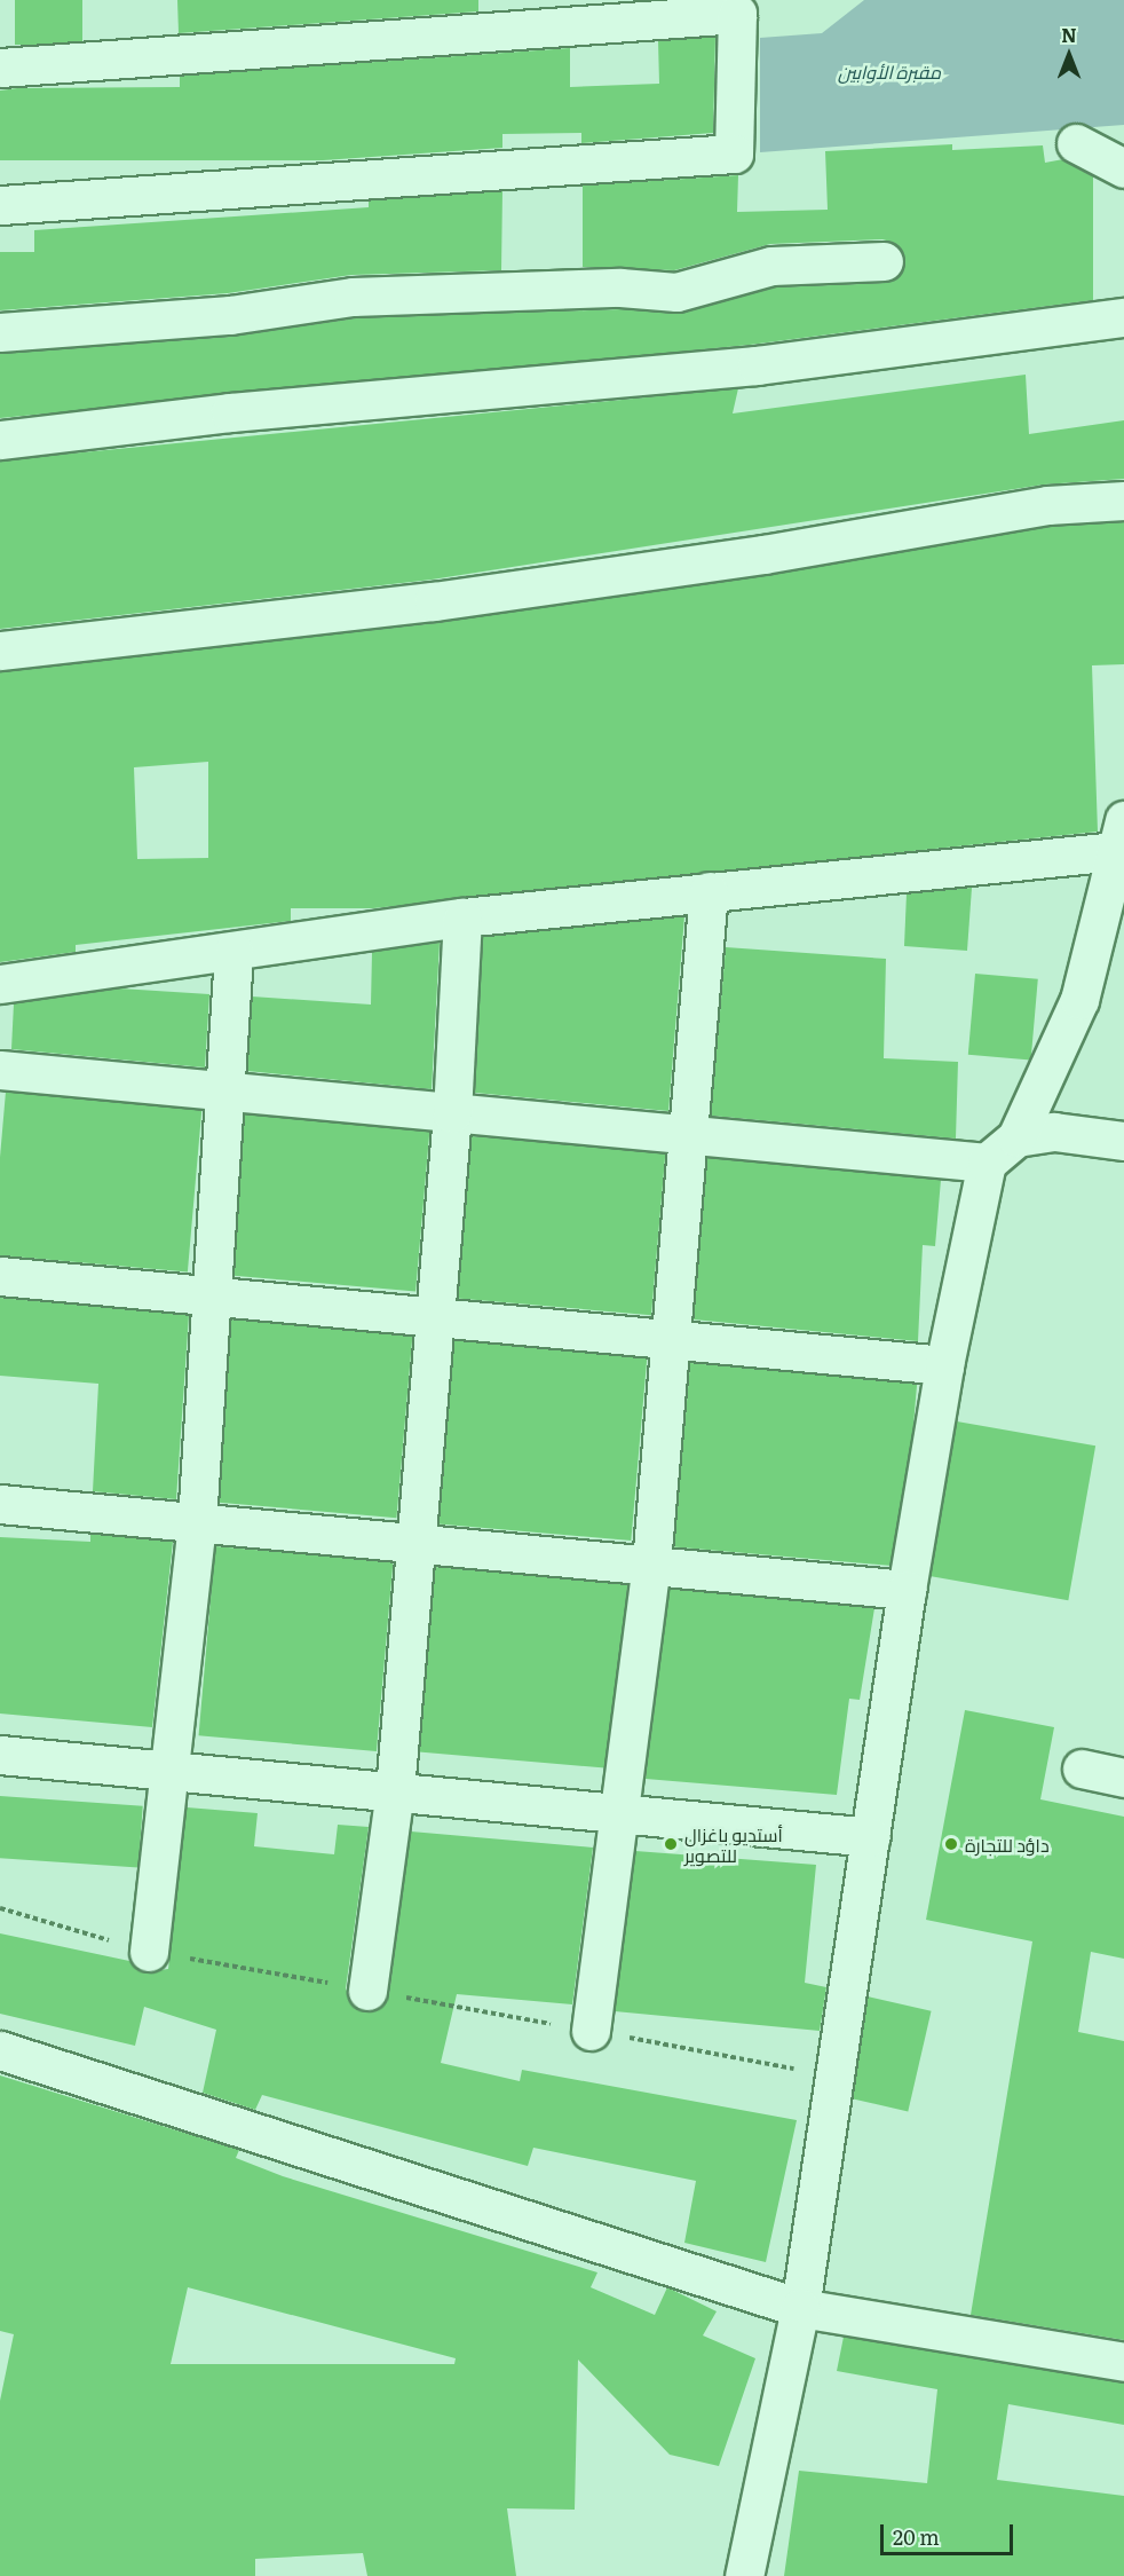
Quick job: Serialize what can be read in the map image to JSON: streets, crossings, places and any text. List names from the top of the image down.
{
  "parks": ["مقبرة الأوابين"],
  "places": ["أستديو باغزال للتصوير", "داؤد للتجارة"],
  "scale_bar": "20 m",
  "north": "top"
}
